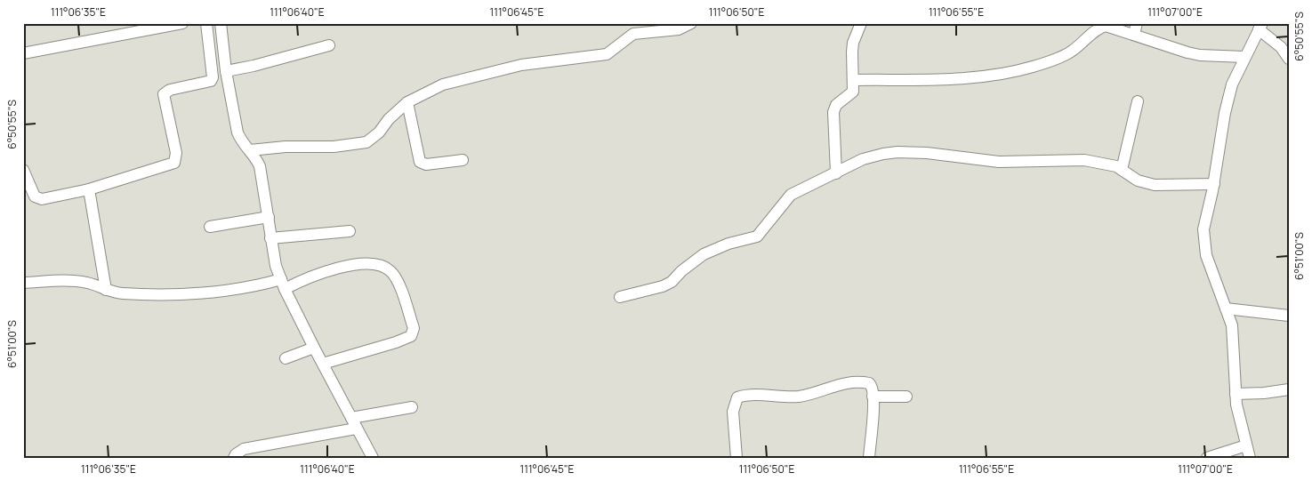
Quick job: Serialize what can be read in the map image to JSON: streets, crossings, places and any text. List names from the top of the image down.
{
  "coordinates": [
    "111°06'35\"E",
    "111°06'40\"E",
    "111°06'45\"E",
    "111°06'50\"E",
    "111°06'55\"E",
    "111°07'00\"E",
    "6°50'55\"S",
    "6°51'00\"S"
  ]
}
